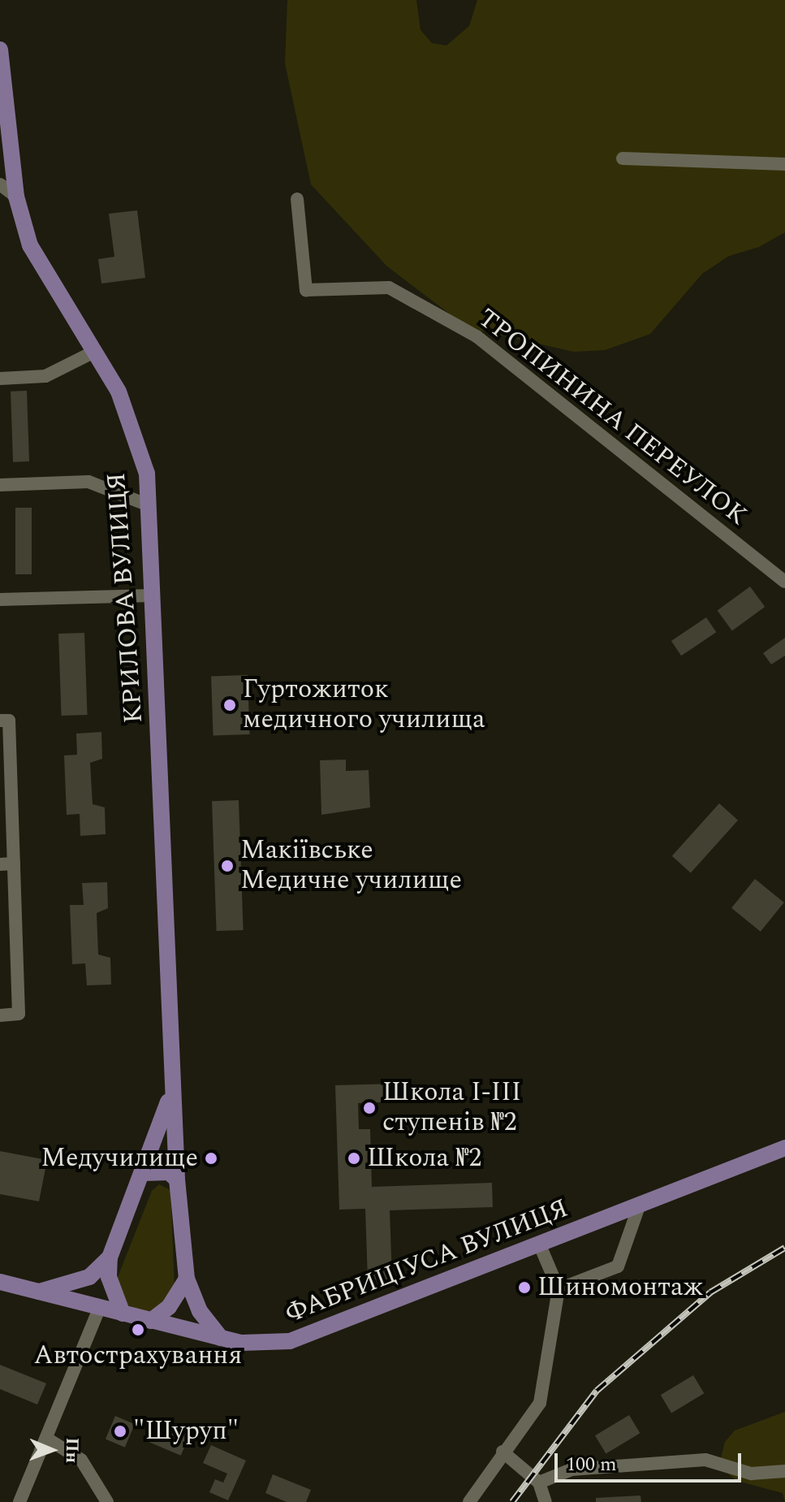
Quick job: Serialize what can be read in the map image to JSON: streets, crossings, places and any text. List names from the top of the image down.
{
  "streets": {
    "main road": ["КРИЛОВА ВУЛИЦЯ", "ФАБРИЦІУСА ВУЛИЦЯ"],
    "street": ["ТРОПИНИНА ПЕРЕУЛОК"]
  },
  "places": [
    "Гуртожиток медичного училища",
    "Макіївське Медичне училище",
    "Школа I-III ступенів №2",
    "Медучилище",
    "Школа №2",
    "Шиномонтаж",
    "Автострахування",
    "\"Шуруп\""
  ],
  "scale_bar": "100 m",
  "north": "right"
}
